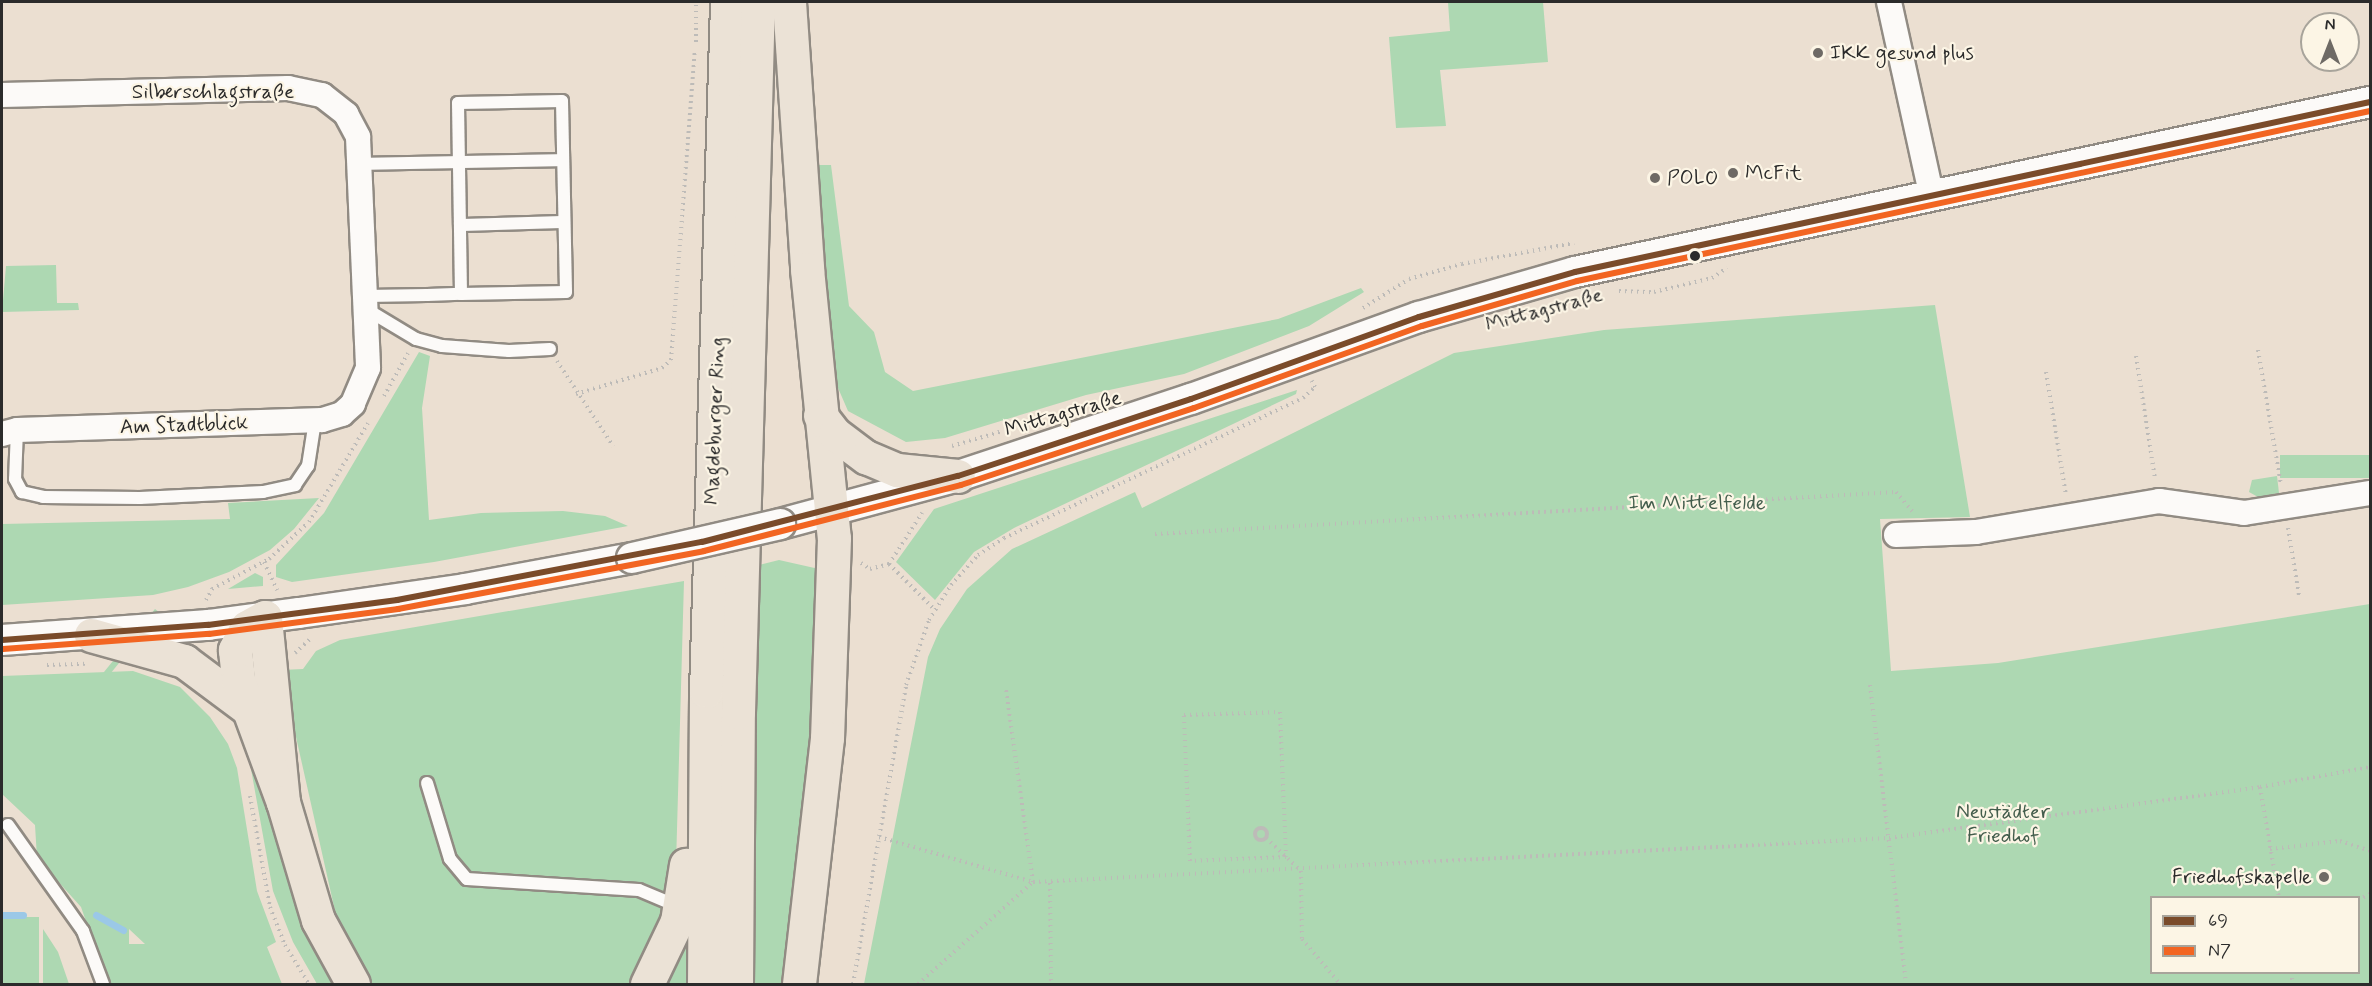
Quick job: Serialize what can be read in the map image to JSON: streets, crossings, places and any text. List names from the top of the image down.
{
  "streets": {
    "highway": ["Magdeburger Ring"],
    "street": ["Silberschlagstraße", "Mittagstraße", "Am Stadtblick"]
  },
  "crossings": [
    ["Silberschlagstraße", "Am Stadtblick"]
  ],
  "parks": ["Im Mittelfelde", "Neustädter Friedhof"],
  "places": [
    "IKK gesund plus",
    "McFit",
    "POLO",
    "Friedhofskapelle"
  ],
  "lines": ["transit line 69", "transit line N7"],
  "legend": ["69", "N7"],
  "north": "top"
}
